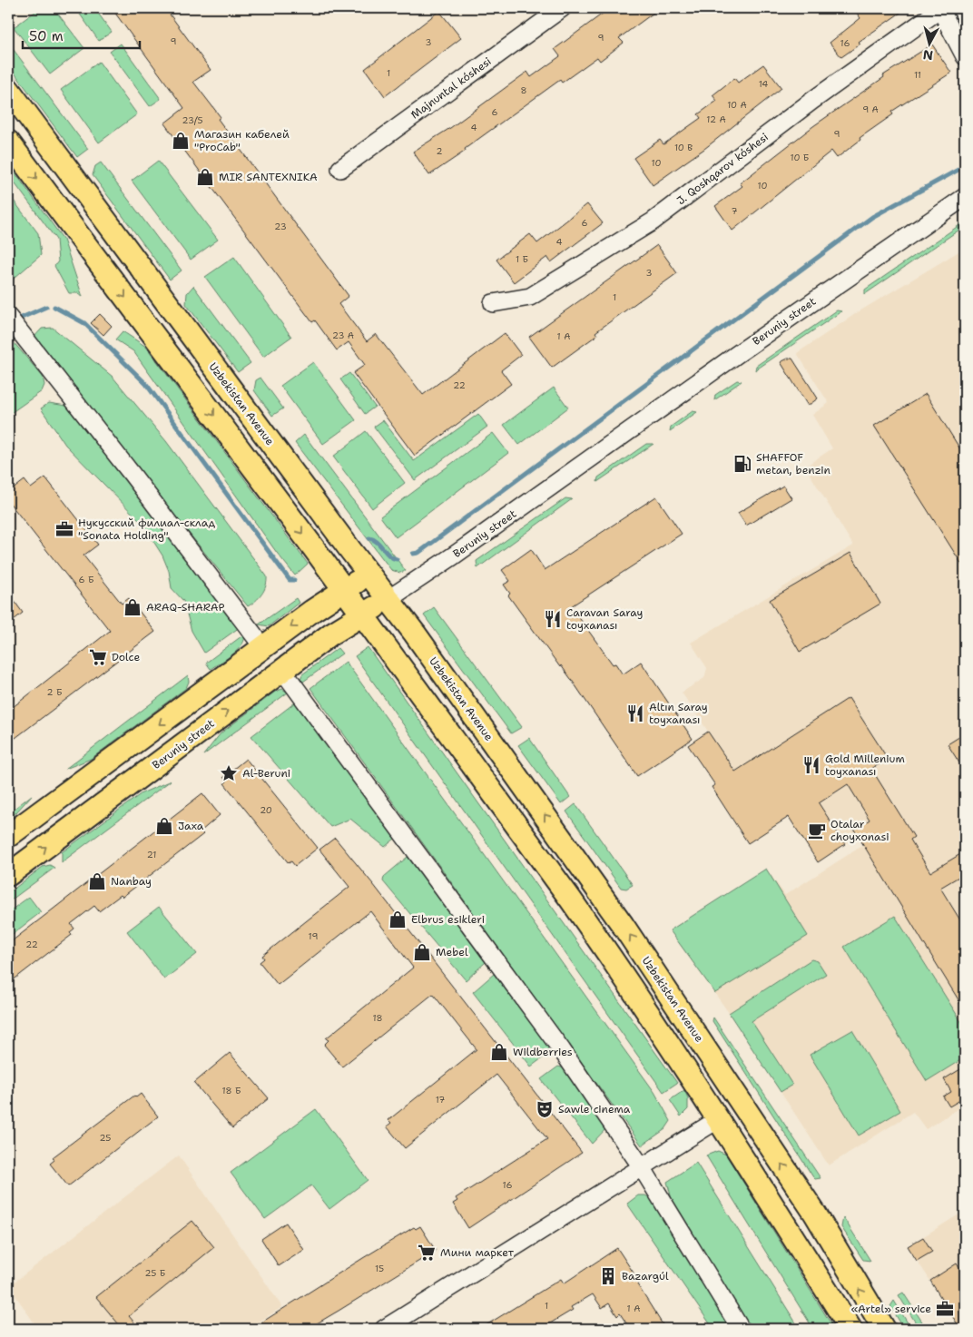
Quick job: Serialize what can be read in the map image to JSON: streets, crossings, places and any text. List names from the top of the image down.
{
  "streets": {
    "main road": ["Beruniy street", "Uzbekistan Avenue"],
    "street": ["Majnuntal kóshesi", "J. Qoshqarov kóshesi"]
  },
  "crossings": [
    ["Beruniy street", "Uzbekistan Avenue"]
  ],
  "places": {
    "shop": [
      "Магазин кабелей \"ProCab\"",
      "MIR SANTEXNIKA",
      "ARAQ-SHARAP",
      "Jaxa",
      "Nanbay",
      "Elbrus esikleri",
      "Mebel",
      "Wildberries"
    ],
    "fuel station": ["SHAFFOF metan, benzin"],
    "office": ["Нукусский филиал-склад \"Sonata Holding\"", "«Artel» service"],
    "restaurant": ["Caravan Saray toyxanası", "Altın Saray toyxanası", "Gold Millenium toyxanası"],
    "supermarket": ["Dolce", "Мини маркет"],
    "place": ["Al-Beruni"],
    "cafe": ["Otalar choyxonasi"],
    "theatre": ["Sawle cinema"],
    "building": ["Bazargúl"]
  },
  "house_numbers": [
    "9",
    "9",
    "3",
    "16",
    "1",
    "11",
    "14",
    "8",
    "10 А",
    "9 А",
    "6",
    "12 А",
    "23/5",
    "4",
    "9",
    "10 В",
    "2",
    "10 Б",
    "10",
    "10",
    "7",
    "6",
    "23",
    "4",
    "1 Б",
    "3",
    "1",
    "23 A",
    "1 А",
    "22",
    "6 Б",
    "2 Б",
    "20",
    "21",
    "19",
    "22",
    "18",
    "18 Б",
    "17",
    "25",
    "16",
    "15",
    "25 Б",
    "1",
    "1 А"
  ],
  "scale_bar": "50 m",
  "north": "bottom"
}
